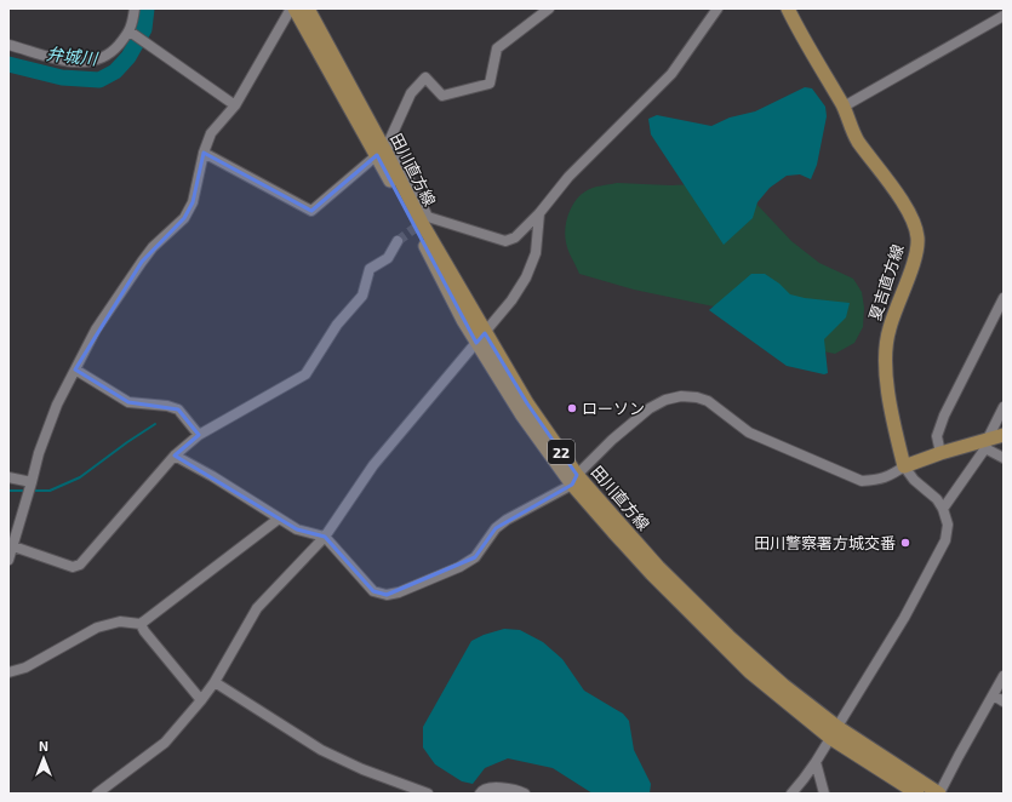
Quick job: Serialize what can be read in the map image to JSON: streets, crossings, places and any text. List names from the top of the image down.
{
  "streets": {
    "main road": ["田川直方線", "夏吉直方線", "22"]
  },
  "water": ["弁城川"],
  "places": ["ローソン", "田川警察署方城交番"],
  "north": "top"
}
